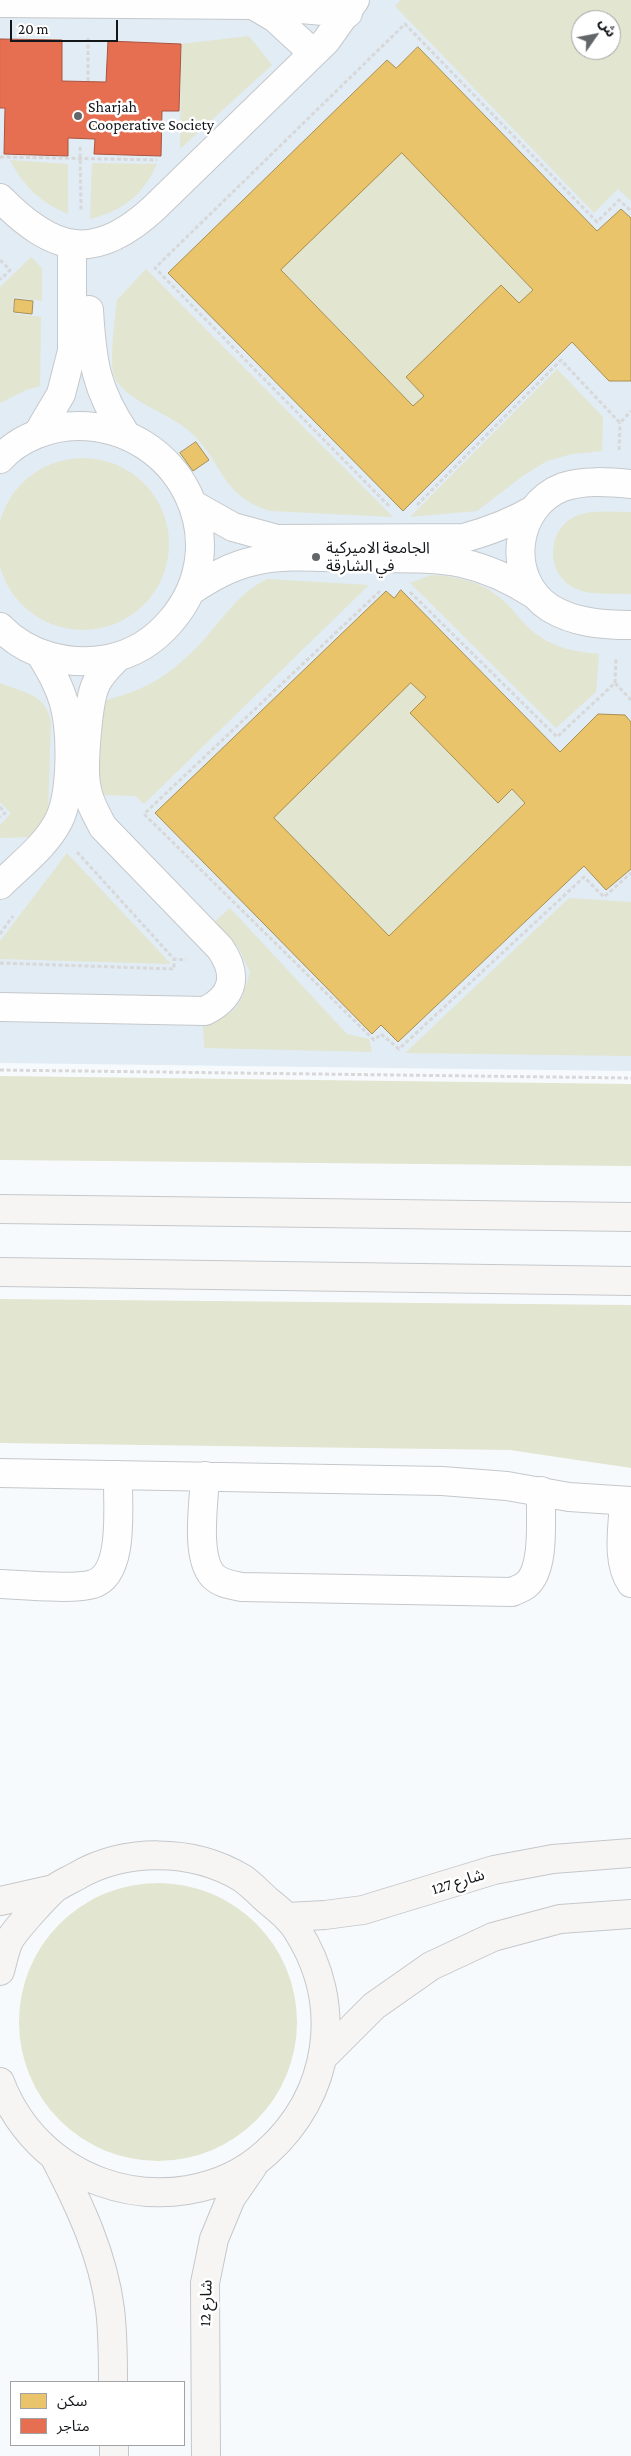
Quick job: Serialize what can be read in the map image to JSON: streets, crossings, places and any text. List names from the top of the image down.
{
  "streets": {
    "street": ["شارع 127", "شارع 12"]
  },
  "places": ["Sharjah Cooperative Society", "الجامعة الاميركية في الشارقة"],
  "legend": ["سكن", "متاجر"],
  "scale_bar": "20 m",
  "north": "top right"
}
